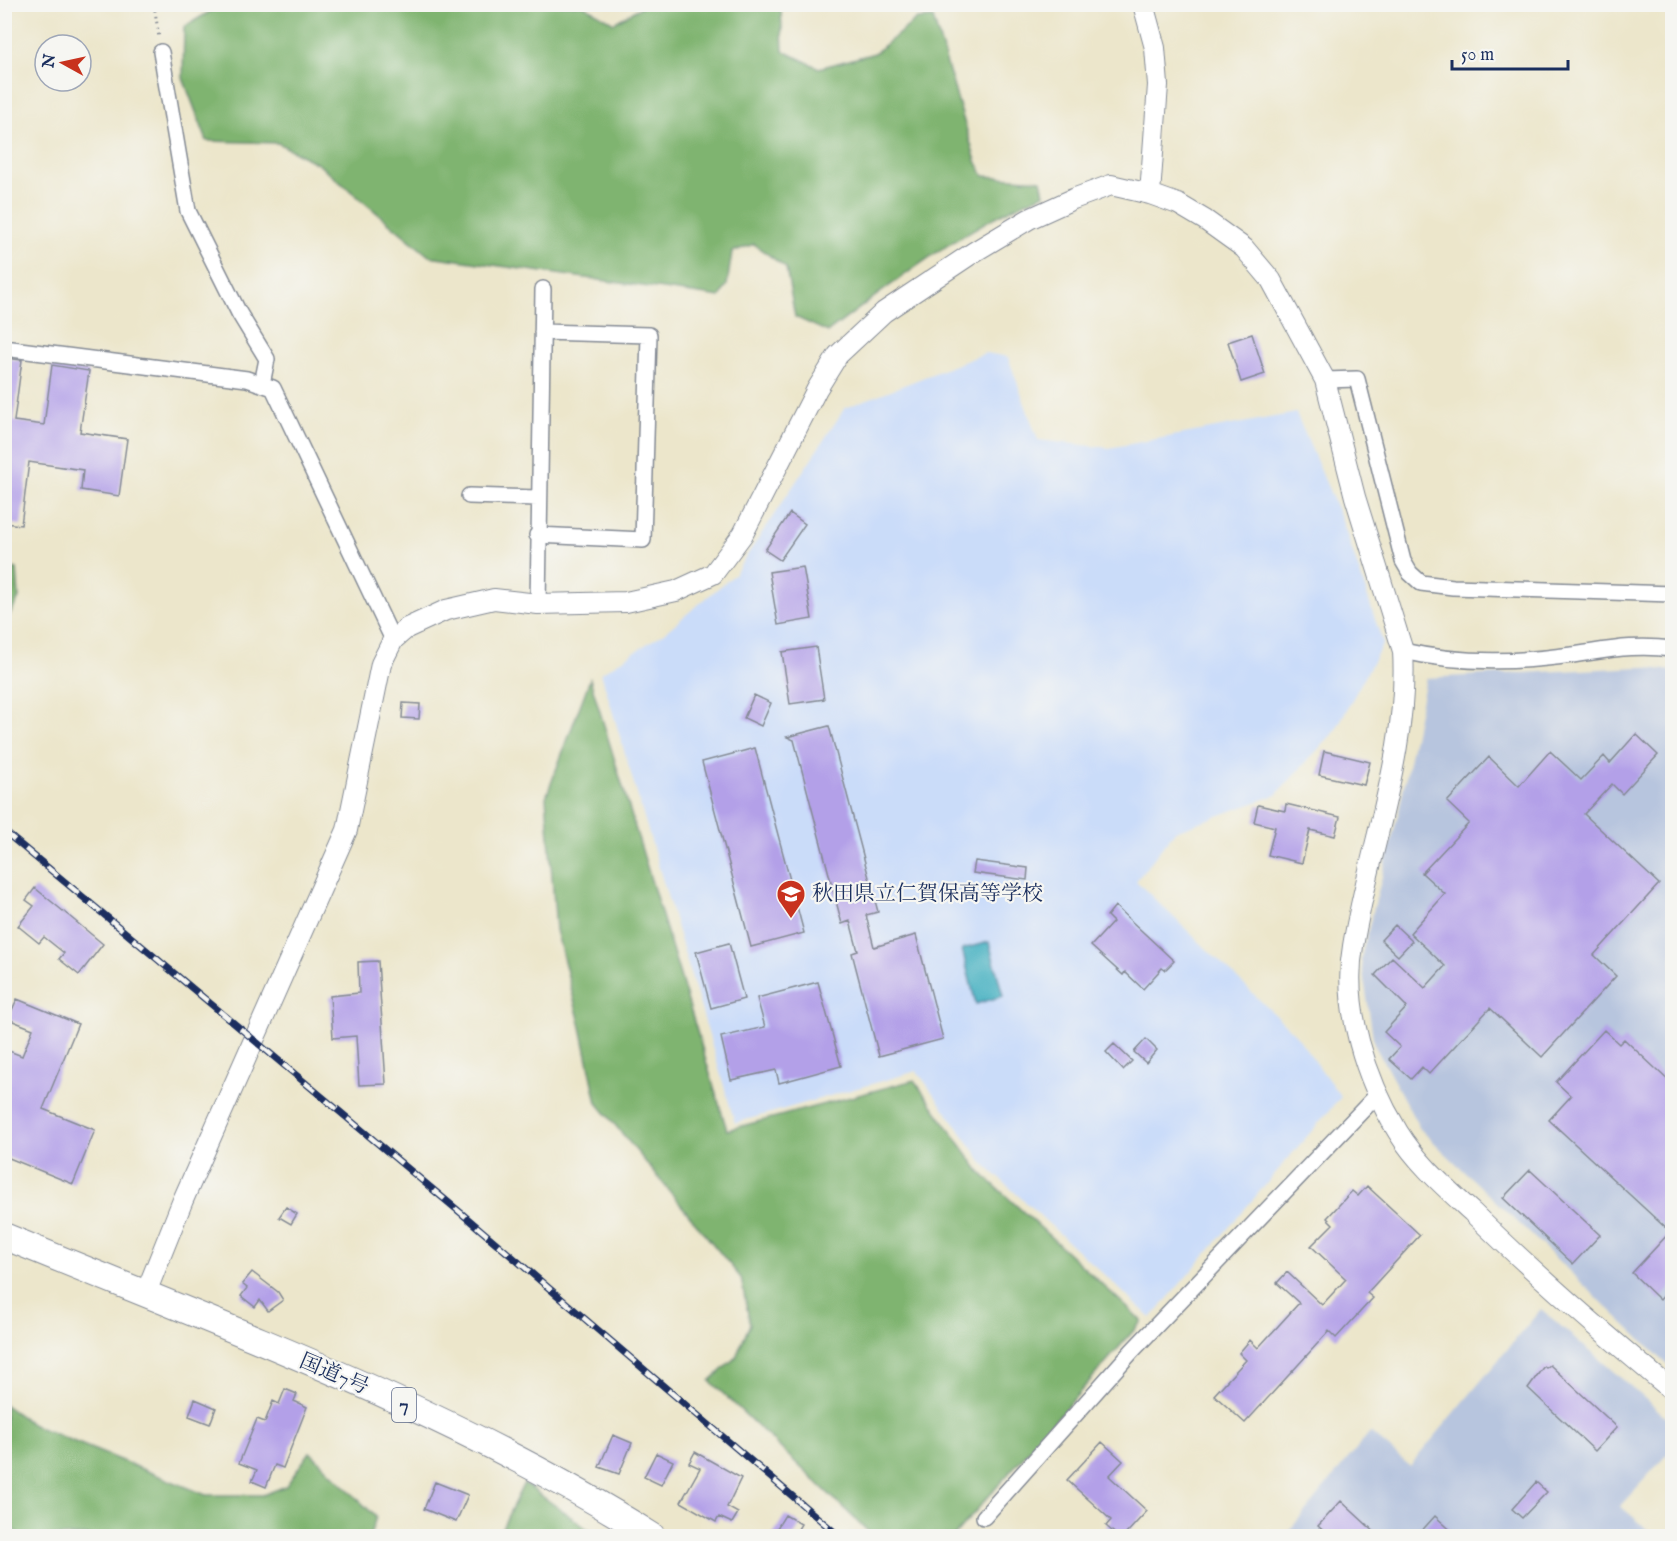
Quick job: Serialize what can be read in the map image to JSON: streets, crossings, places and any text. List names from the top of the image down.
{
  "streets": {
    "highway": ["国道7号", "7"]
  },
  "places": {
    "school or university": ["秋田県立仁賀保高等学校"]
  },
  "scale_bar": "50 m",
  "north": "left"
}
